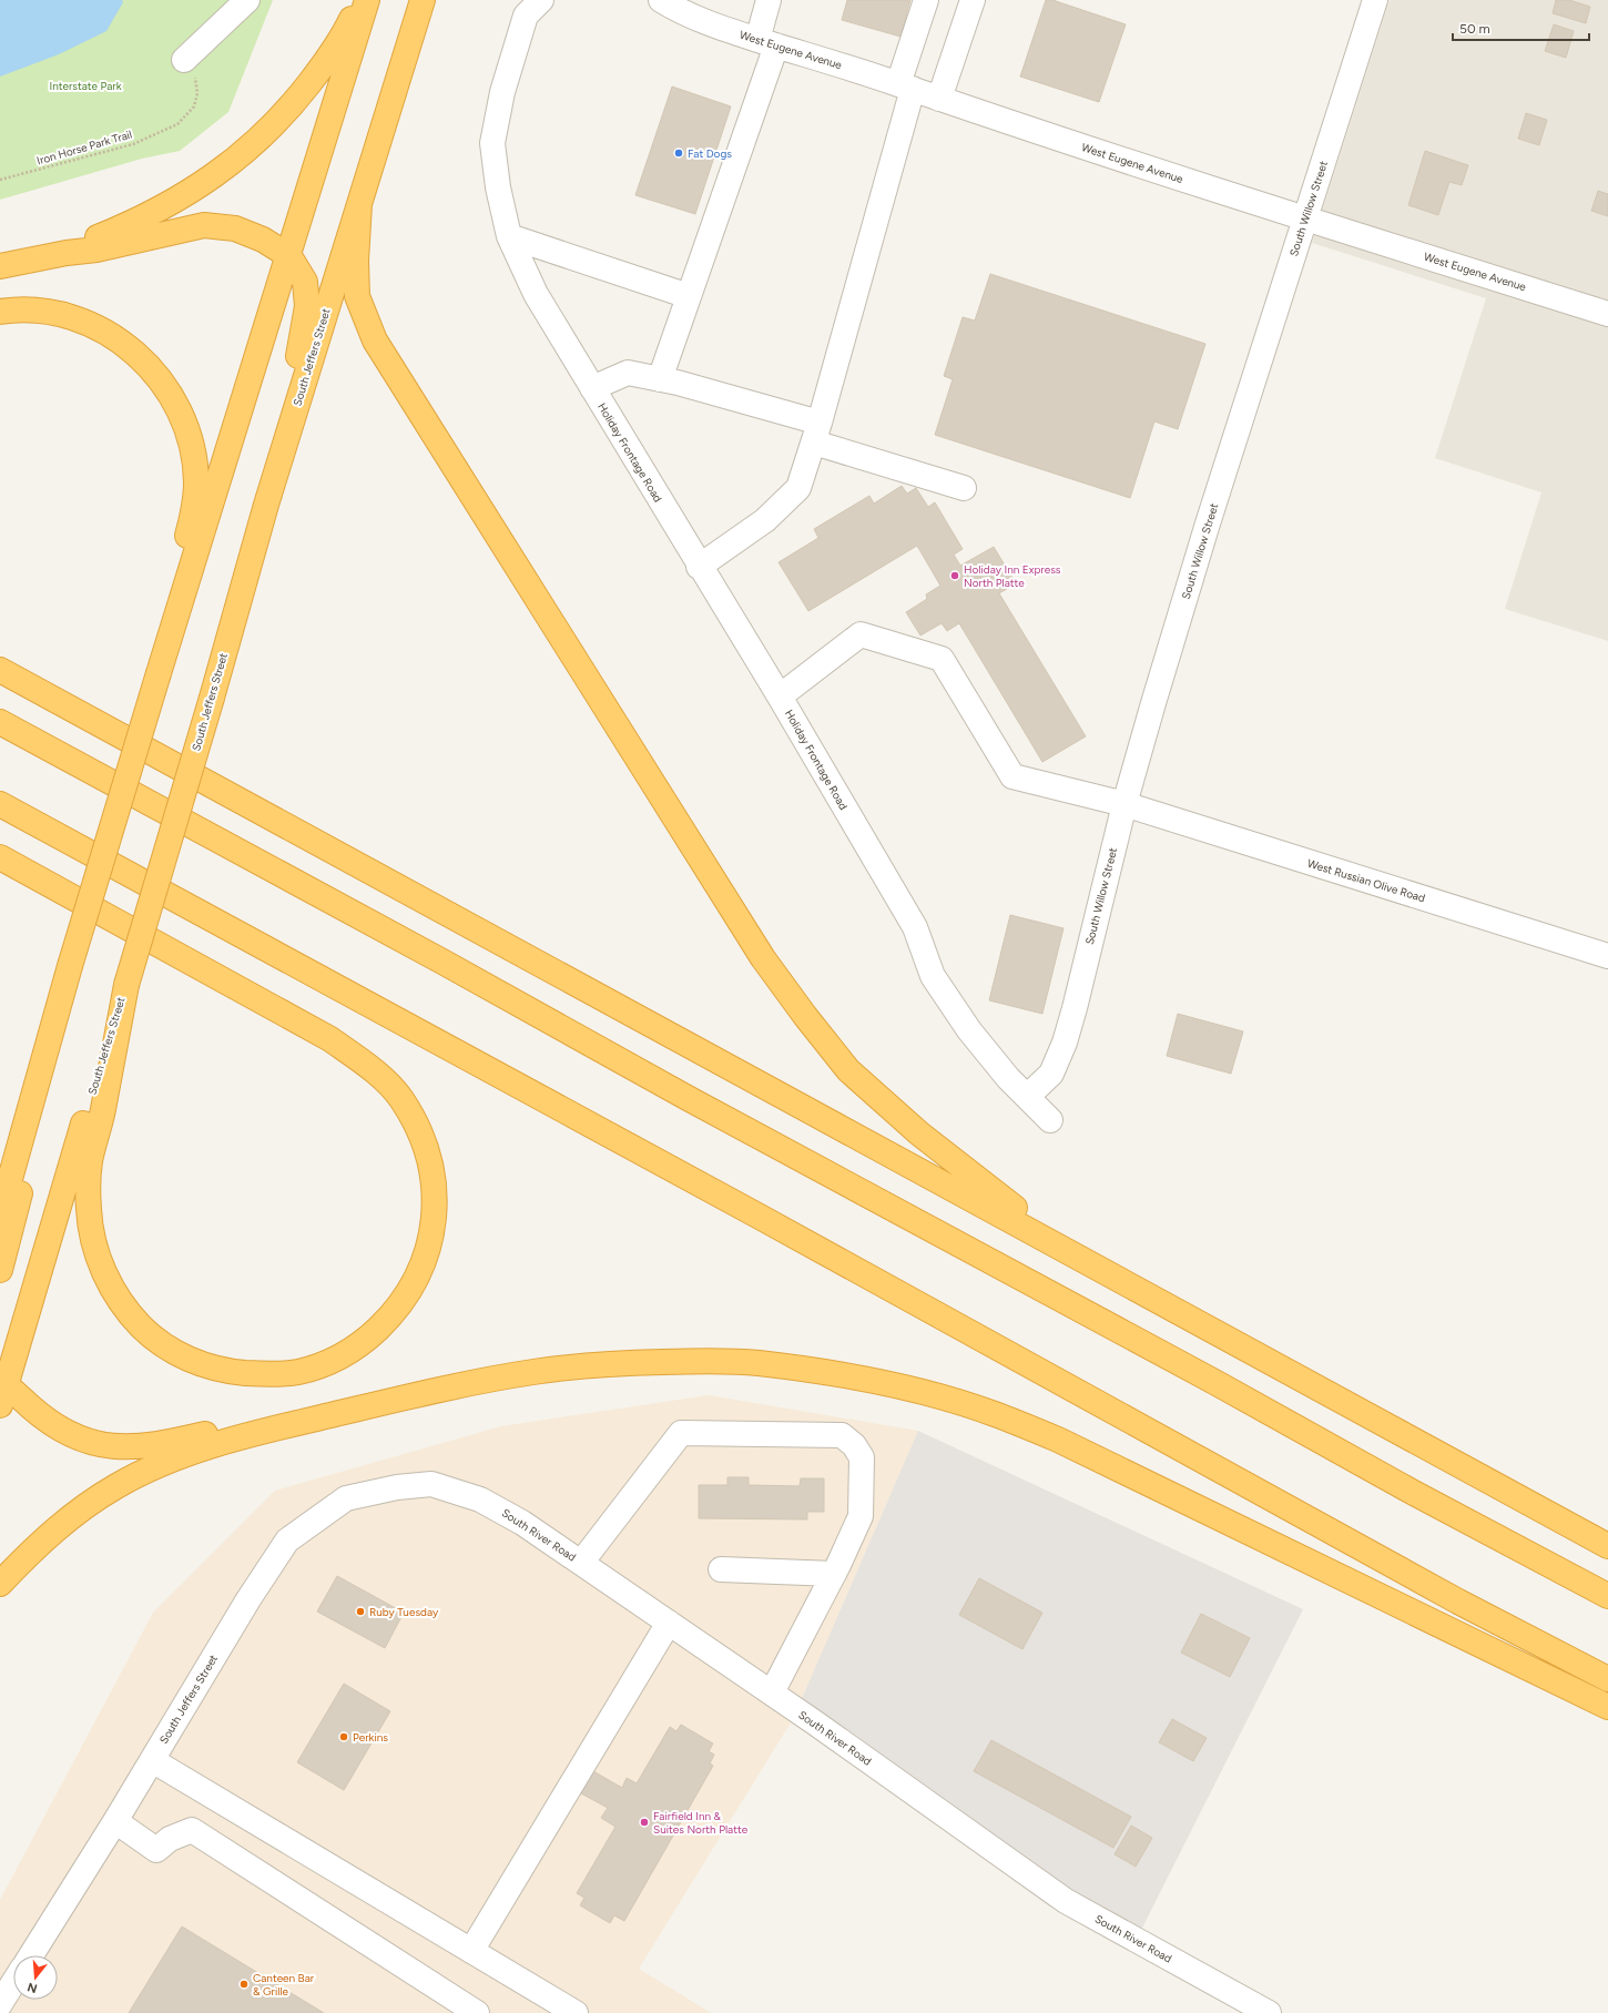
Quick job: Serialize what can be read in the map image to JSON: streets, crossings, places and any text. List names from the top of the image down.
{
  "streets": {
    "highway": ["South Jeffers Street"],
    "street": [
      "West Eugene Avenue",
      "South Willow Street",
      "Holiday Frontage Road",
      "West Russian Olive Road",
      "South River Road"
    ],
    "path": ["Iron Horse Park Trail"]
  },
  "crossings": [
    ["West Eugene Avenue", "South Willow Street"],
    ["South Willow Street", "Holiday Frontage Road"],
    ["South Willow Street", "West Russian Olive Road"],
    ["South Jeffers Street", "South River Road"],
    ["Holiday Frontage Road", "West Russian Olive Road"]
  ],
  "parks": ["Interstate Park"],
  "places": [
    "Fat Dogs",
    "Holiday Inn Express North Platte",
    "Ruby Tuesday",
    "Perkins",
    "Fairfield Inn & Suites North Platte",
    "Canteen Bar & Grille"
  ],
  "scale_bar": "50 m",
  "north": "bottom"
}
